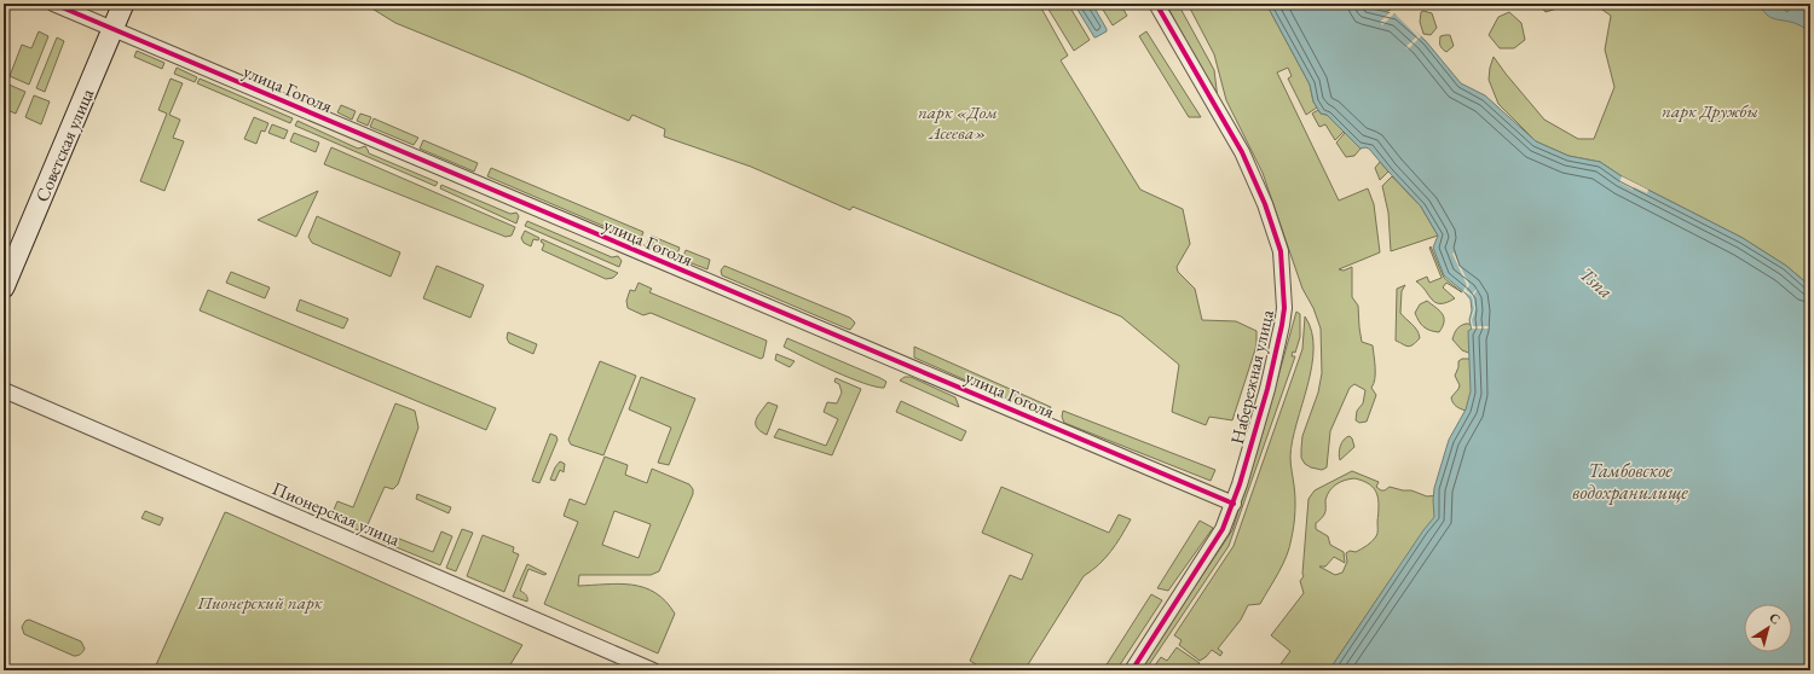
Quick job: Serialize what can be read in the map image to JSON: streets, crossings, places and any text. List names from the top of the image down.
{
  "streets": {
    "main road": ["Советская улица"],
    "street": ["улица Гоголя", "Набережная улица", "Пионерская улица"]
  },
  "crossings": [
    ["улица Гоголя", "Советская улица"],
    ["улица Гоголя", "Набережная улица"]
  ],
  "water": ["Tsna", "Тамбовское водохранилище"],
  "parks": ["парк Дружбы", "парк «Дом Асеева»", "Пионерский парк"],
  "north": "top right"
}
